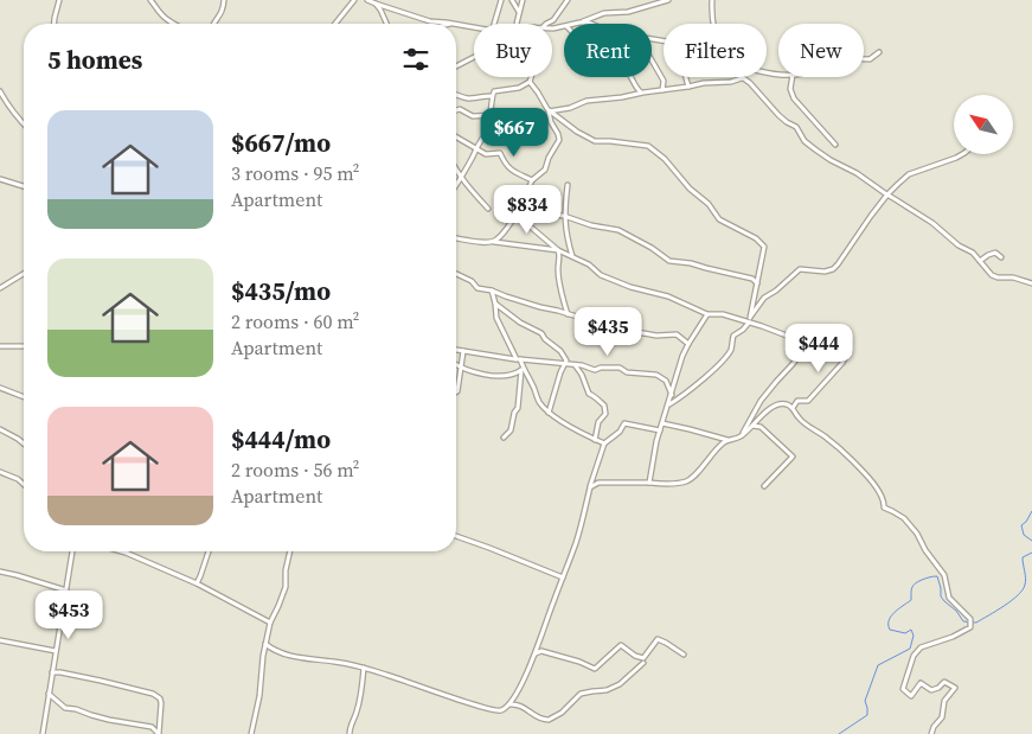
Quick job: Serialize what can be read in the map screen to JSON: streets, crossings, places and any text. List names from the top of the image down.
{
  "north": "top left",
  "page": {
    "chip": [
      "Buy",
      "Rent",
      "Filters",
      "New"
    ],
    "heading": "5 homes",
    "list": [
      {
        "name": "$667/mo",
        "note": "3 rooms · 95 m² · Apartment"
      },
      {
        "name": "$435/mo",
        "note": "2 rooms · 60 m² · Apartment"
      },
      {
        "name": "$444/mo",
        "note": "2 rooms · 56 m² · Apartment"
      }
    ],
    "price": [
      "$667",
      "$834",
      "$435",
      "$444",
      "$453"
    ]
  }
}
